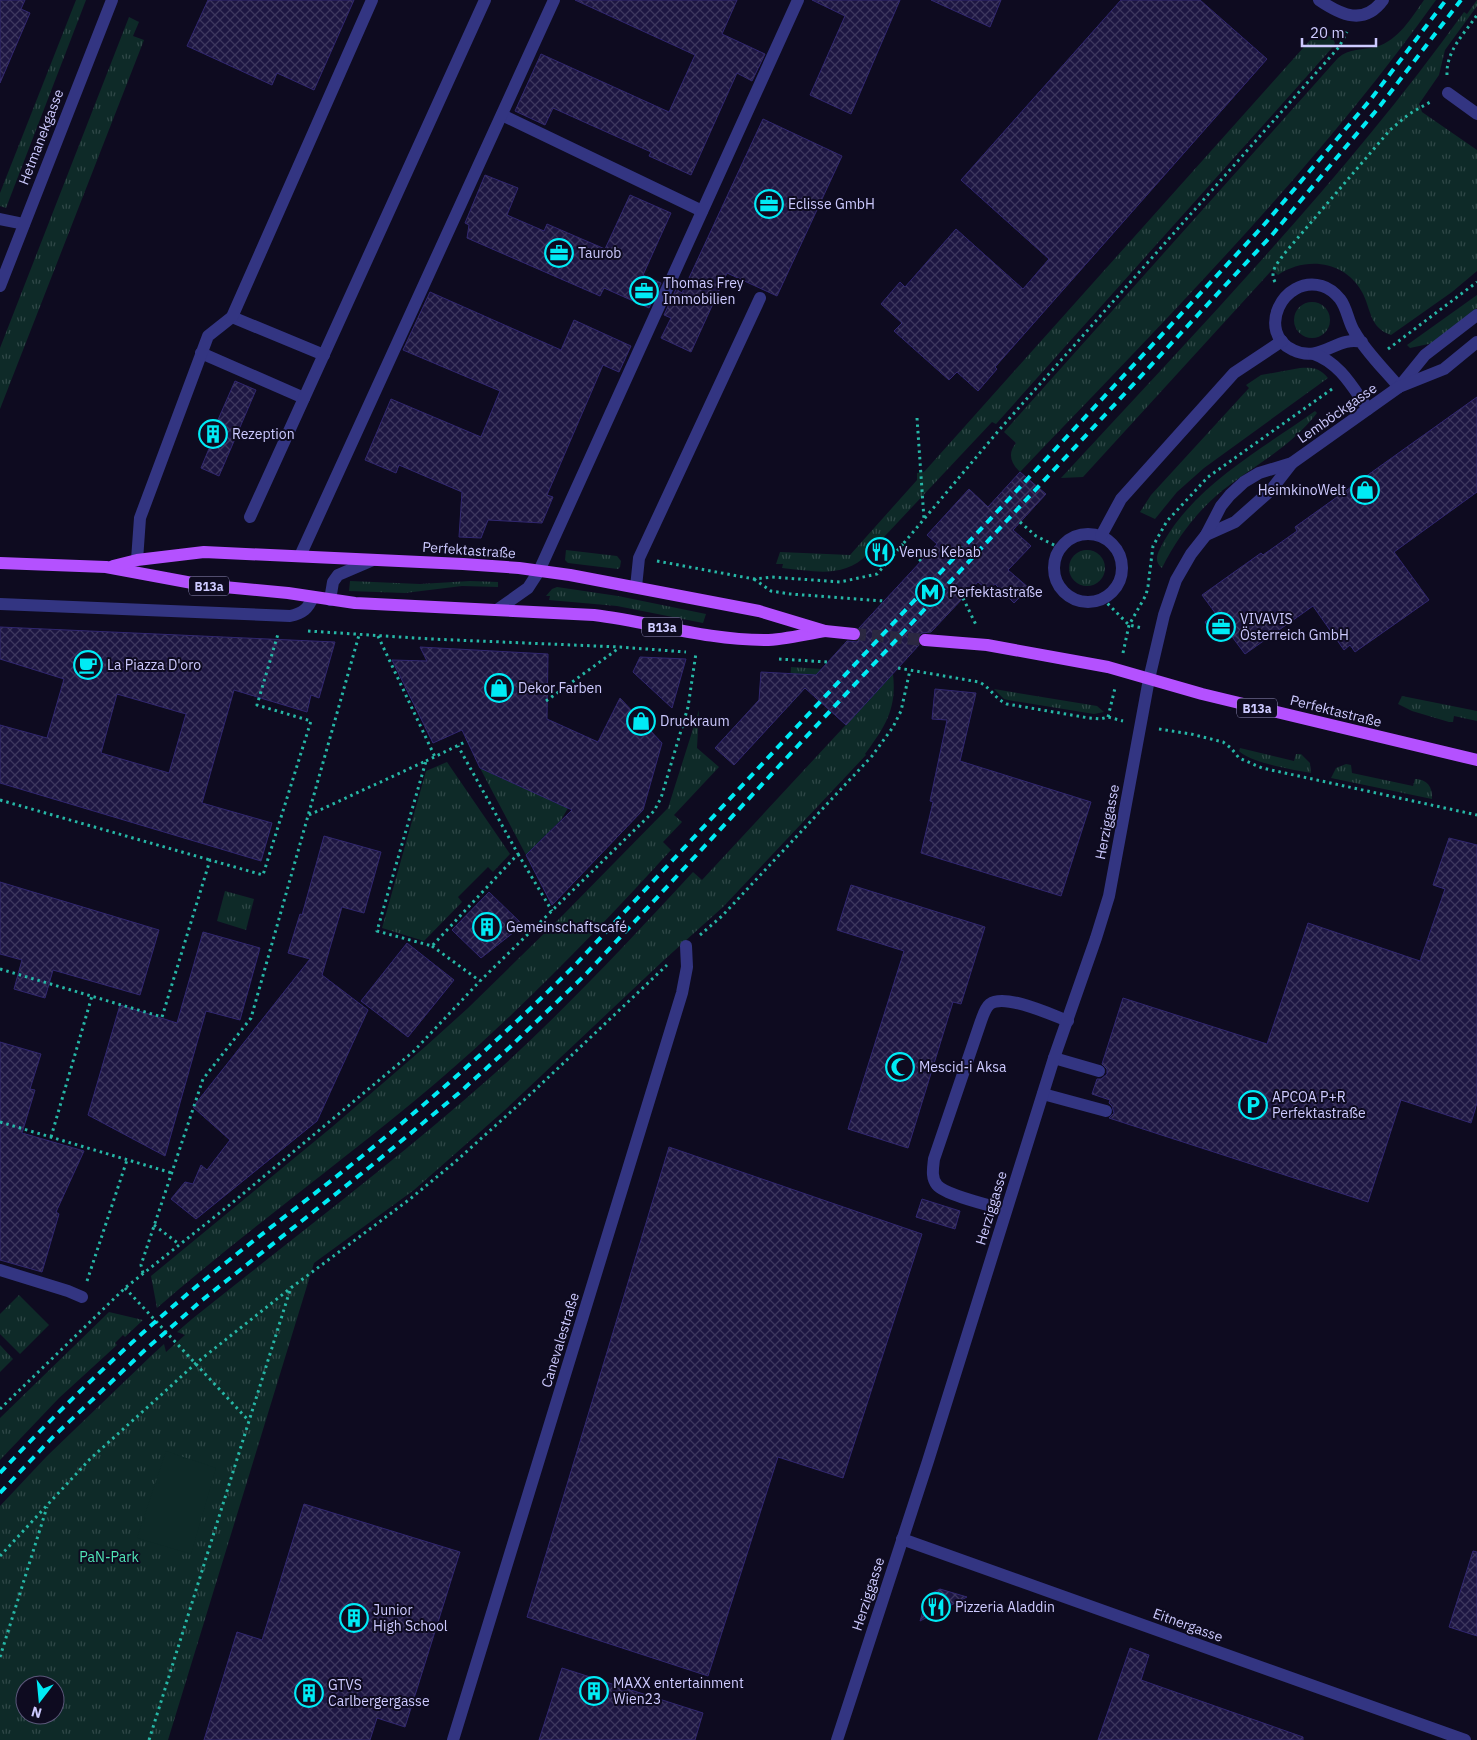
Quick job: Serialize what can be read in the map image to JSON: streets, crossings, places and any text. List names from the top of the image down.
{
  "streets": {
    "main road": ["Perfektastraße", "B13a"],
    "street": [
      "Hetmanekgasse",
      "Lemböckgasse",
      "Herziggasse",
      "Canevalestraße",
      "Eitnergasse"
    ]
  },
  "crossings": [
    ["Lemböckgasse", "Perfektastraße"],
    ["Lemböckgasse", "Herziggasse"],
    ["Perfektastraße", "Herziggasse"],
    ["Herziggasse", "Eitnergasse"]
  ],
  "parks": ["PaN-Park"],
  "places": {
    "office": [
      "Eclisse GmbH",
      "Taurob",
      "Thomas Frey Immobilien",
      "VIVAVIS Österreich GmbH"
    ],
    "building": [
      "Rezeption",
      "Gemeinschaftscafé",
      "Junior High School",
      "MAXX entertainment Wien23",
      "GTVS Carlbergergasse"
    ],
    "shop": ["HeimkinoWelt", "Dekor Farben", "Druckraum"],
    "restaurant": ["Venus Kebab", "Pizzeria Aladdin"],
    "metro station": ["Perfektastraße"],
    "cafe": ["La Piazza D'oro"],
    "mosque": ["Mescid-i Aksa"],
    "parking": ["APCOA P+R Perfektastraße"]
  },
  "scale_bar": "20 m",
  "north": "bottom"
}
